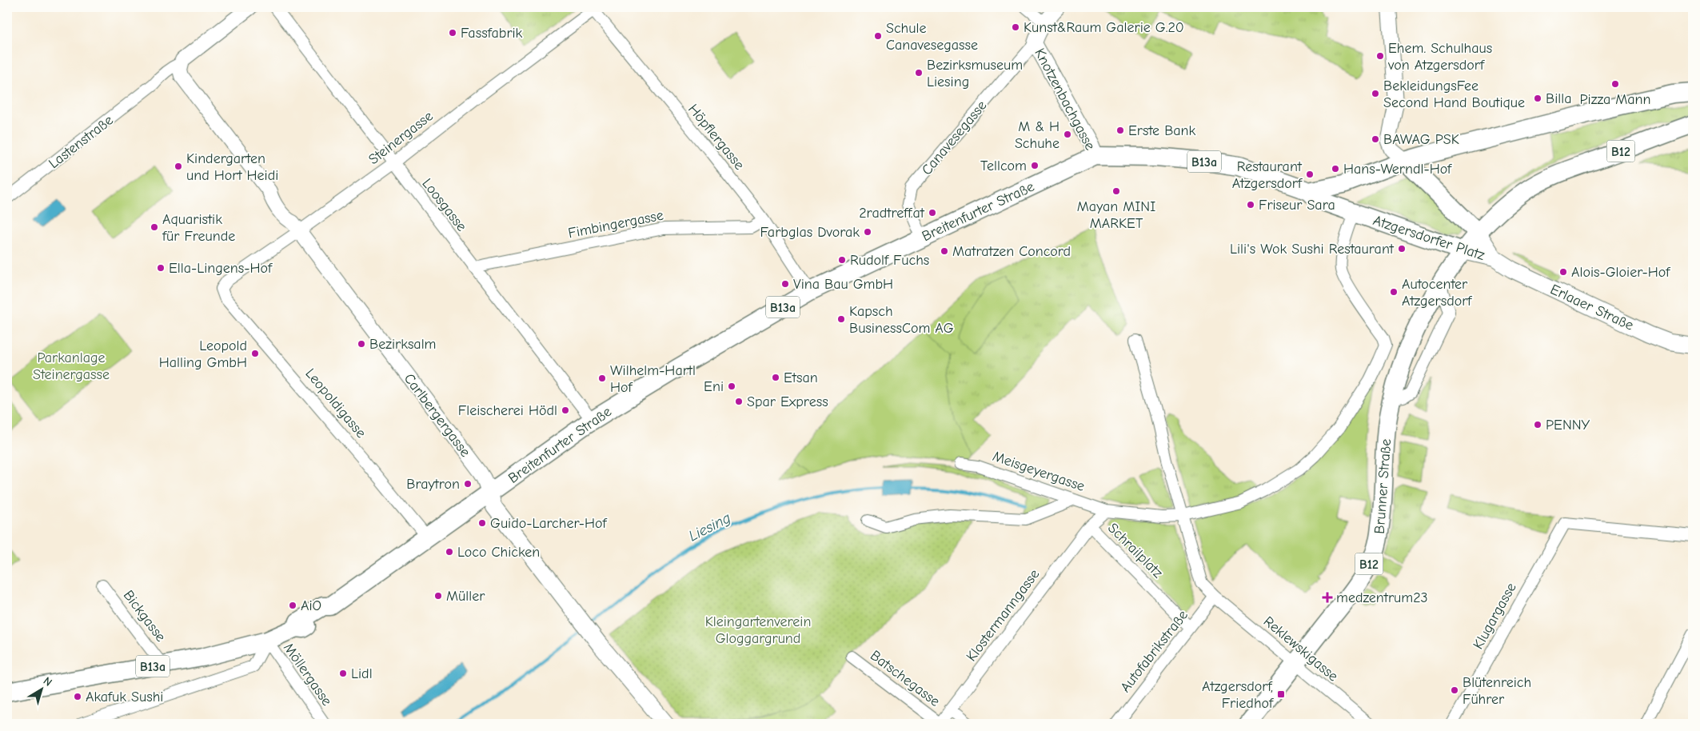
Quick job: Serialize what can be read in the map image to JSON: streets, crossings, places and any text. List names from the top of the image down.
{
  "streets": {
    "main road": [
      "B12",
      "B13a",
      "Breitenfurter Straße",
      "Atzgersdorfer Platz",
      "Erlaaer Straße",
      "Carlbergergasse",
      "Brunner Straße"
    ],
    "street": [
      "Knotzenbachgasse",
      "Höpflergasse",
      "Steinergasse",
      "Canavesegasse",
      "Lastenstraße",
      "Loosgasse",
      "Fimbingergasse",
      "Leopoldigasse",
      "Meisgeyergasse",
      "Schrailplatz",
      "Klostermanngasse",
      "Bickgasse",
      "Klugargasse",
      "Reklewskigasse",
      "Autofabrikstraße",
      "Möllergasse",
      "Batschegasse"
    ]
  },
  "crossings": [
    ["Knotzenbachgasse", "Canavesegasse"],
    ["Knotzenbachgasse", "Breitenfurter Straße"],
    ["Höpflergasse", "Steinergasse"],
    ["Höpflergasse", "Breitenfurter Straße"],
    ["Höpflergasse", "Fimbingergasse"],
    ["Steinergasse", "Loosgasse"],
    ["Steinergasse", "Leopoldigasse"],
    ["Steinergasse", "Carlbergergasse"],
    ["Canavesegasse", "Breitenfurter Straße"],
    ["Lastenstraße", "Carlbergergasse"],
    ["Loosgasse", "Breitenfurter Straße"],
    ["Loosgasse", "Fimbingergasse"],
    ["Breitenfurter Straße", "Atzgersdorfer Platz"],
    ["Breitenfurter Straße", "Leopoldigasse"],
    ["Breitenfurter Straße", "Carlbergergasse"],
    ["Breitenfurter Straße", "Bickgasse"],
    ["Breitenfurter Straße", "Möllergasse"],
    ["Atzgersdorfer Platz", "Erlaaer Straße"],
    ["Atzgersdorfer Platz", "Brunner Straße"],
    ["Meisgeyergasse", "Schrailplatz"],
    ["Brunner Straße", "Reklewskigasse"],
    ["Schrailplatz", "Klostermanngasse"],
    ["Schrailplatz", "Autofabrikstraße"],
    ["Klostermanngasse", "Batschegasse"],
    ["Reklewskigasse", "Autofabrikstraße"]
  ],
  "water": ["Liesing"],
  "parks": ["Parkanlage Steinergasse", "Kleingartenverein Gloggargrund"],
  "places": {
    "other": [
      "Kunst&Raum Galerie G.20",
      "Fassfabrik",
      "Schule Canavesegasse",
      "Ehem. Schulhaus von Atzgersdorf",
      "Bezirksmuseum Liesing",
      "Pizza Mann",
      "BekleidungsFee Second Hand Boutique",
      "Billa",
      "Erste Bank",
      "M & H Schuhe",
      "BAWAG PSK",
      "Tellcom",
      "Kindergarten und Hort Heidi",
      "Hans-Werndl-Hof",
      "Restaurant Atzgersdorf",
      "Mayan MINI MARKET",
      "Friseur Sara",
      "2radtreff.at",
      "Aquaristik für Freunde",
      "Farbglas Dvorak",
      "Lili's Wok Sushi Restaurant",
      "Matratzen Concord",
      "Rudolf Fuchs",
      "Ella-Lingens-Hof",
      "Alois-Gloier-Hof",
      "Vina Bau GmbH",
      "Autocenter Atzgersdorf",
      "Kapsch BusinessCom AG",
      "Bezirksalm",
      "Leopold Halling GmbH",
      "Etsan",
      "Wilhelm-Hartl Hof",
      "Eni",
      "Spar Express",
      "Fleischerei Hödl",
      "PENNY",
      "Braytron",
      "Guido-Larcher-Hof",
      "Loco Chicken",
      "Müller",
      "AiO",
      "Lidl",
      "Blütenreich Führer",
      "Akafuk Sushi"
    ],
    "health": ["medzentrum23"],
    "transit": ["Atzgersdorf, Friedhof"]
  },
  "north": "top right"
}
